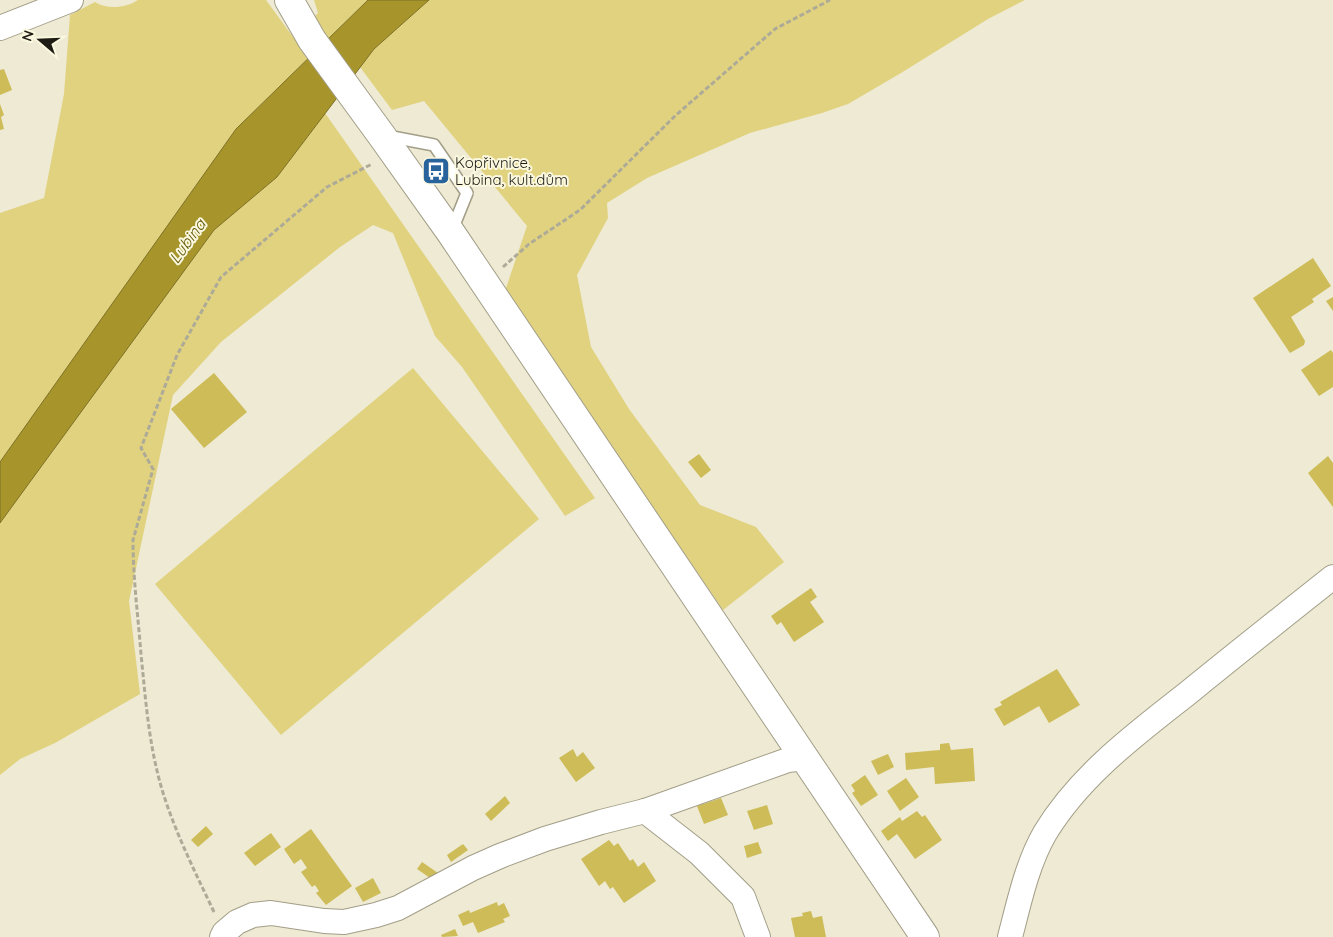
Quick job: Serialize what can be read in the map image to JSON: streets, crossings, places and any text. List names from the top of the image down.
{
  "water": ["Lubina"],
  "places": {
    "bus stop": ["Kopřivnice, Lubina, kult.dům"]
  },
  "north": "left"
}
